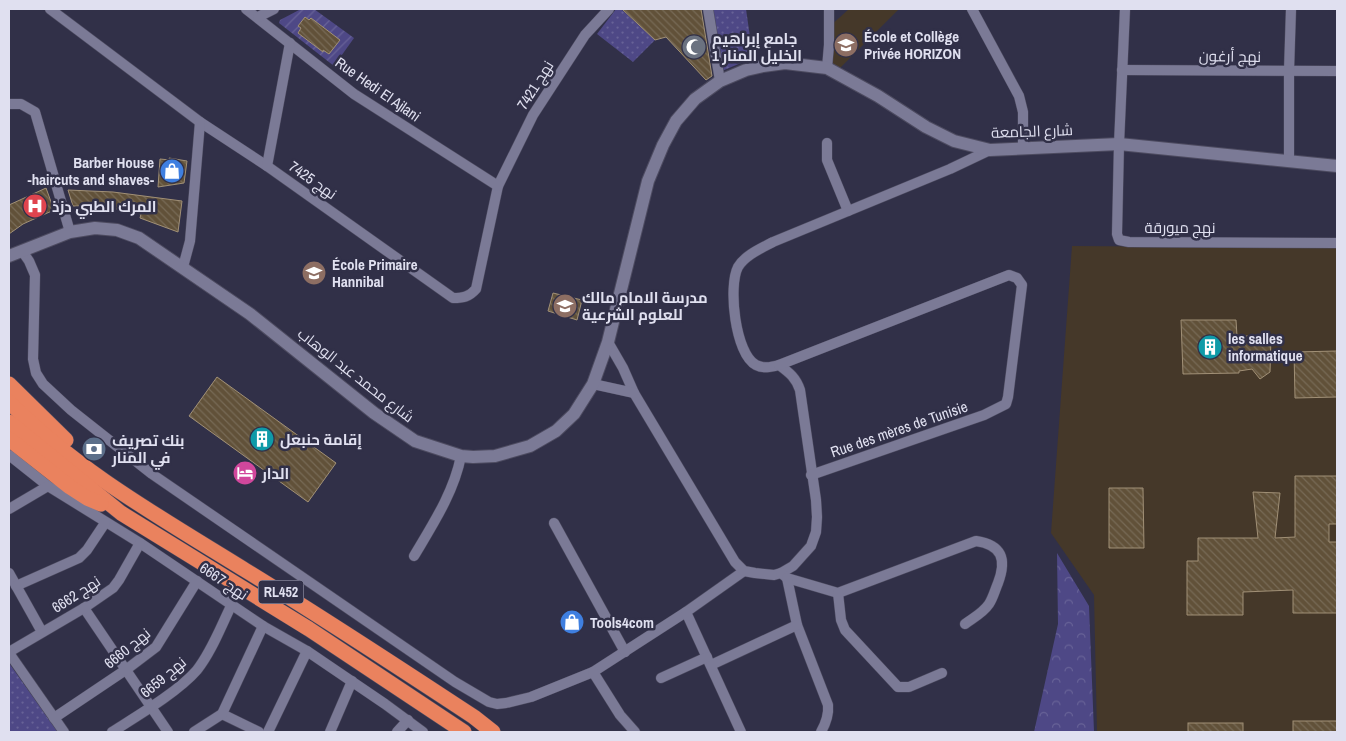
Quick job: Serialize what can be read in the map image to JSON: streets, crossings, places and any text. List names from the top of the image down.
{
  "streets": {
    "highway": ["RL452"],
    "street": [
      "نهج أرغون",
      "نهج 7421",
      "Rue Hedi El Ajlani",
      "شارع الجامعة",
      "نهج 7425",
      "نهج ميورقة",
      "شارع محمد عبد الوهاب",
      "Rue des mères de Tunisie",
      "نهج 6667",
      "نهج 6662",
      "نهج 6660",
      "نهج 6659"
    ]
  },
  "crossings": [
    ["نهج 7421", "Rue Hedi El Ajlani"],
    ["نهج 7421", "نهج 7425"],
    ["Rue Hedi El Ajlani", "نهج 7425"],
    ["شارع الجامعة", "نهج ميورقة"],
    ["شارع الجامعة", "شارع محمد عبد الوهاب"],
    ["نهج 6667", "نهج 6662"],
    ["نهج 6667", "نهج 6660"],
    ["نهج 6667", "نهج 6659"]
  ],
  "places": {
    "school or university": ["École et Collège Privée HORIZON", "École Primaire Hannibal", "مدرسة الامام مالك للعلوم الشرعية"],
    "mosque": ["جامع إبراهيم الخليل المنار 1"],
    "shop": ["Barber House -haircuts and shaves-", "Tools4com"],
    "hospital": ["المرك الطبي دزذ"],
    "building": ["les salles informatique", "إقامة حنبعل"],
    "bank": ["بنك تصريف في المنار"],
    "hotel": ["الدار"]
  }
}
